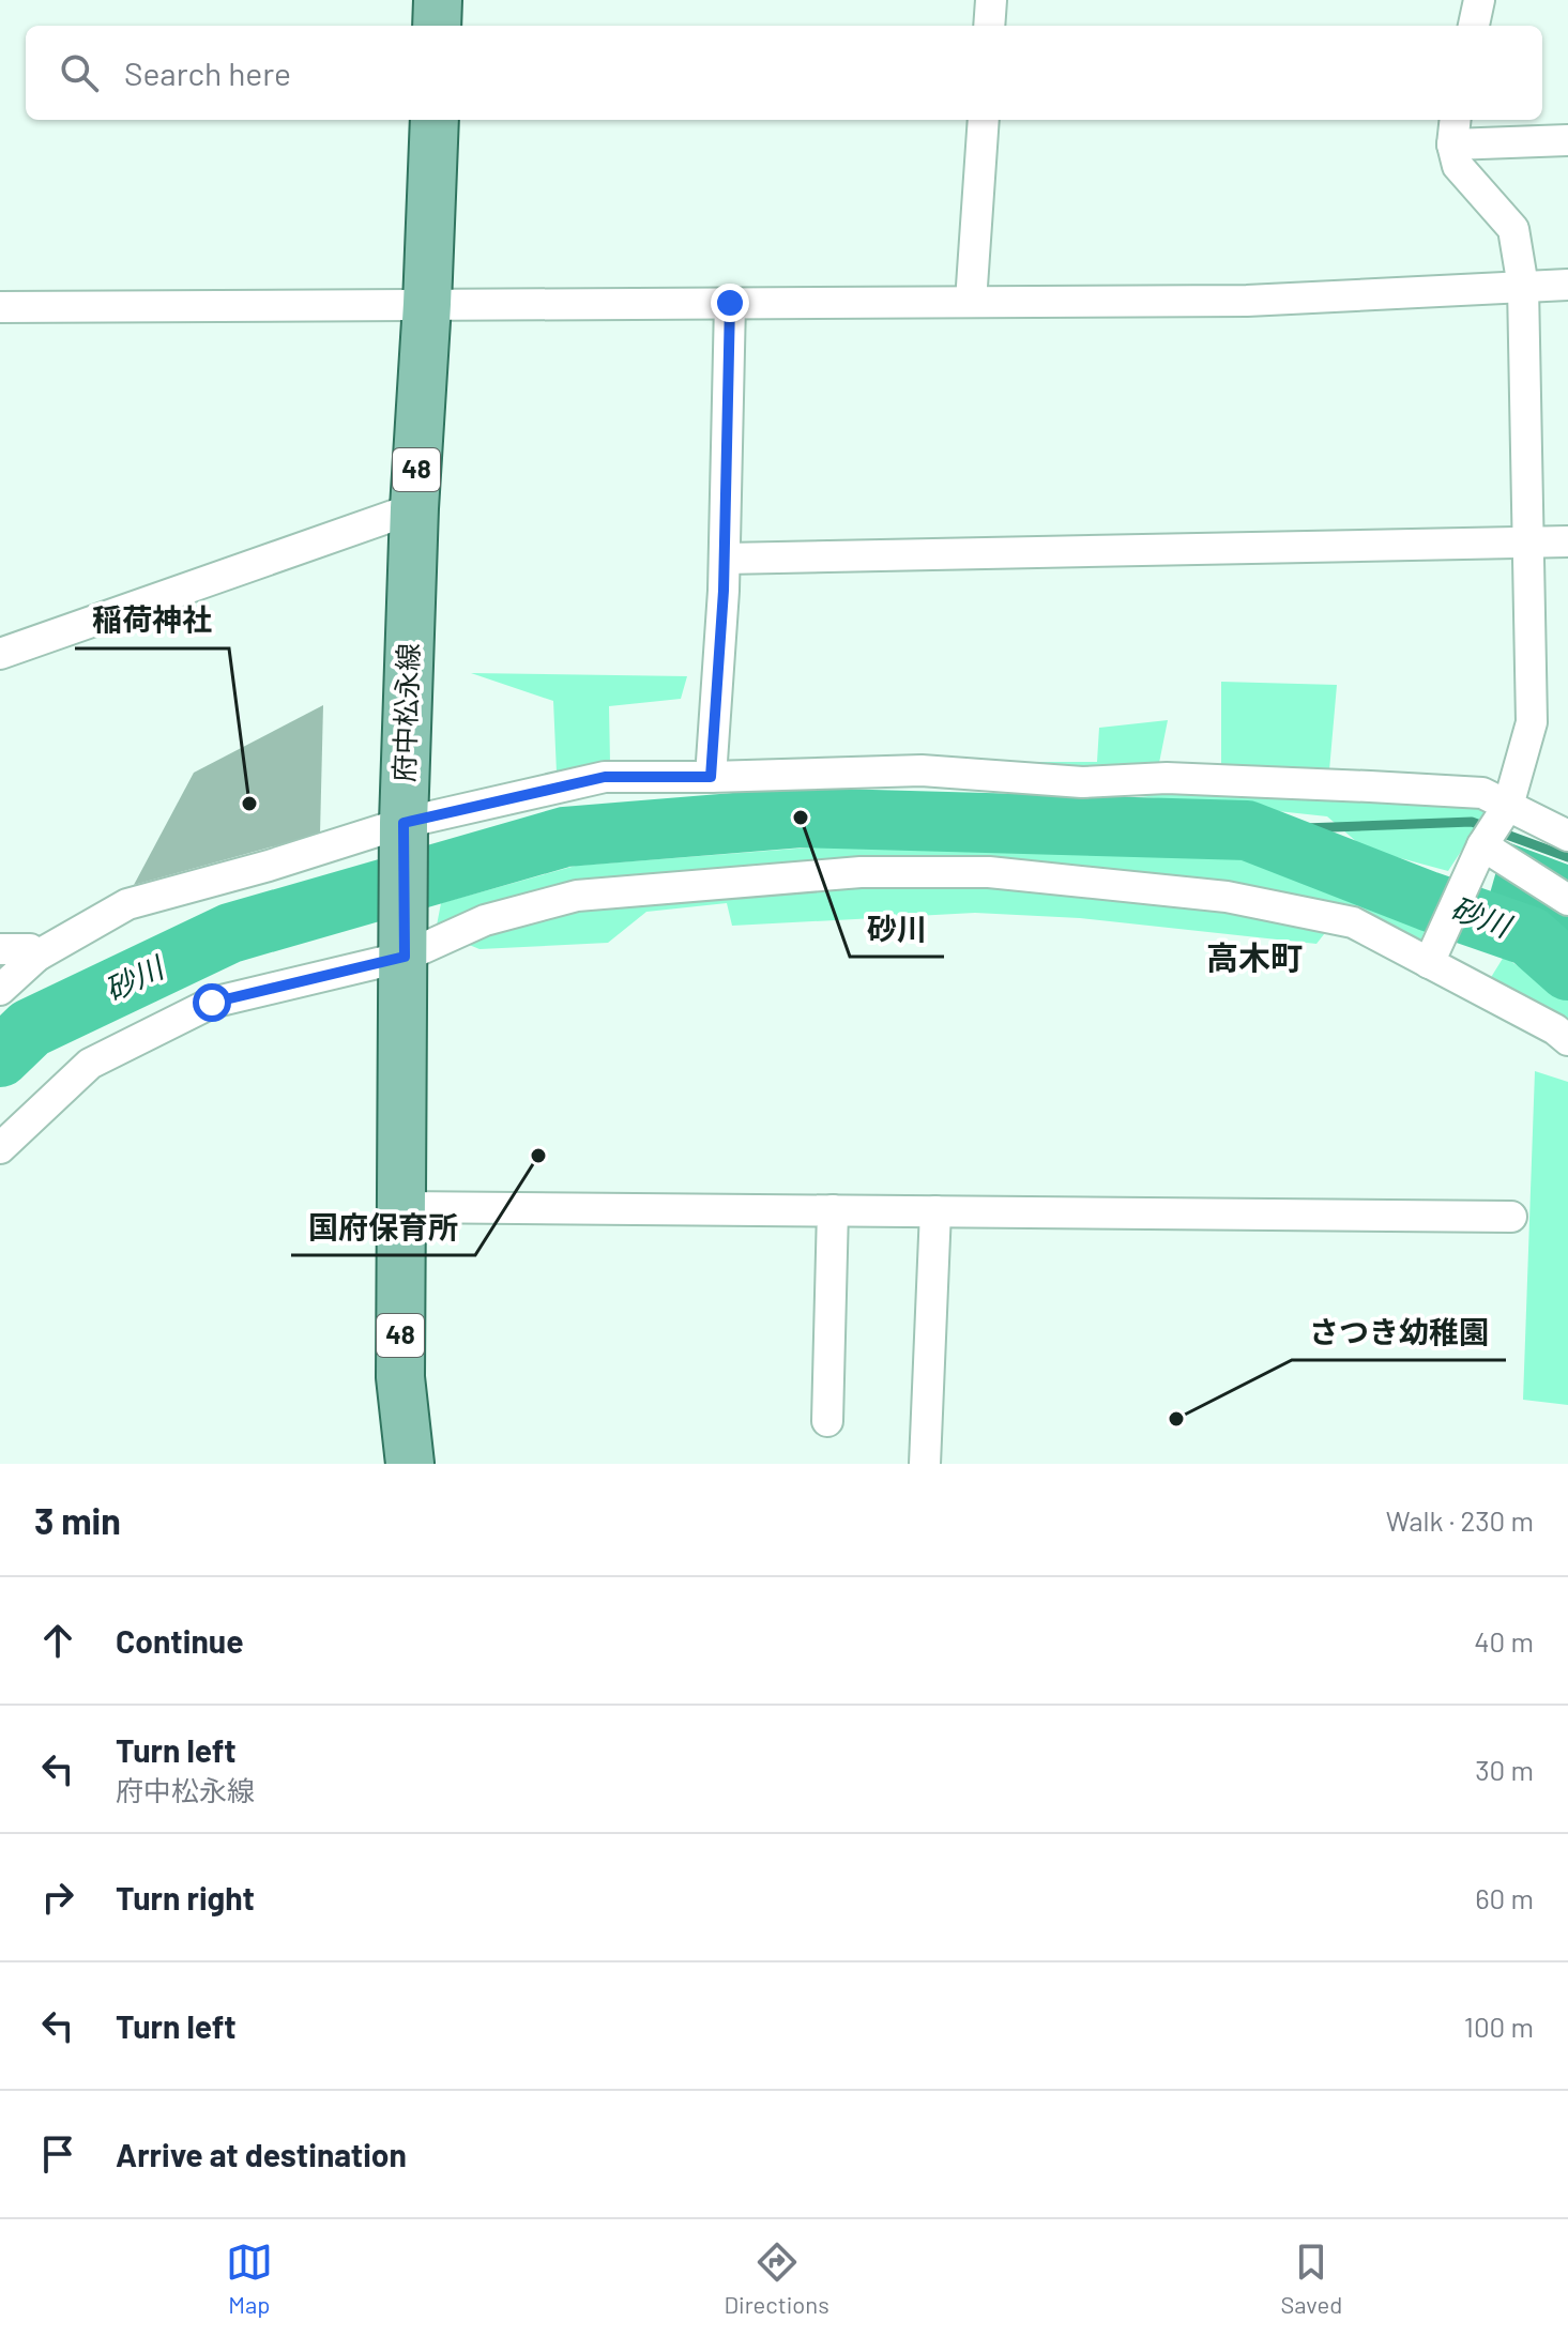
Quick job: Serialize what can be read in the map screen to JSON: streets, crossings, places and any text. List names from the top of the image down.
{
  "streets": {
    "main road": ["48", "府中松永線"]
  },
  "districts": ["高木町"],
  "water": ["砂川"],
  "places": [
    "稲荷神社",
    "砂川",
    "国府保育所",
    "さつき幼稚園"
  ],
  "page": {
    "search": "Search here",
    "heading": ["3 min", "Walk · 230 m"],
    "list": [
      ["Continue", "40 m"],
      ["Turn left", "府中松永線", "30 m"],
      ["Turn right", "60 m"],
      ["Turn left", "100 m"],
      "Arrive at destination"
    ],
    "nav": ["Map", "Directions", "Saved"]
  }
}
